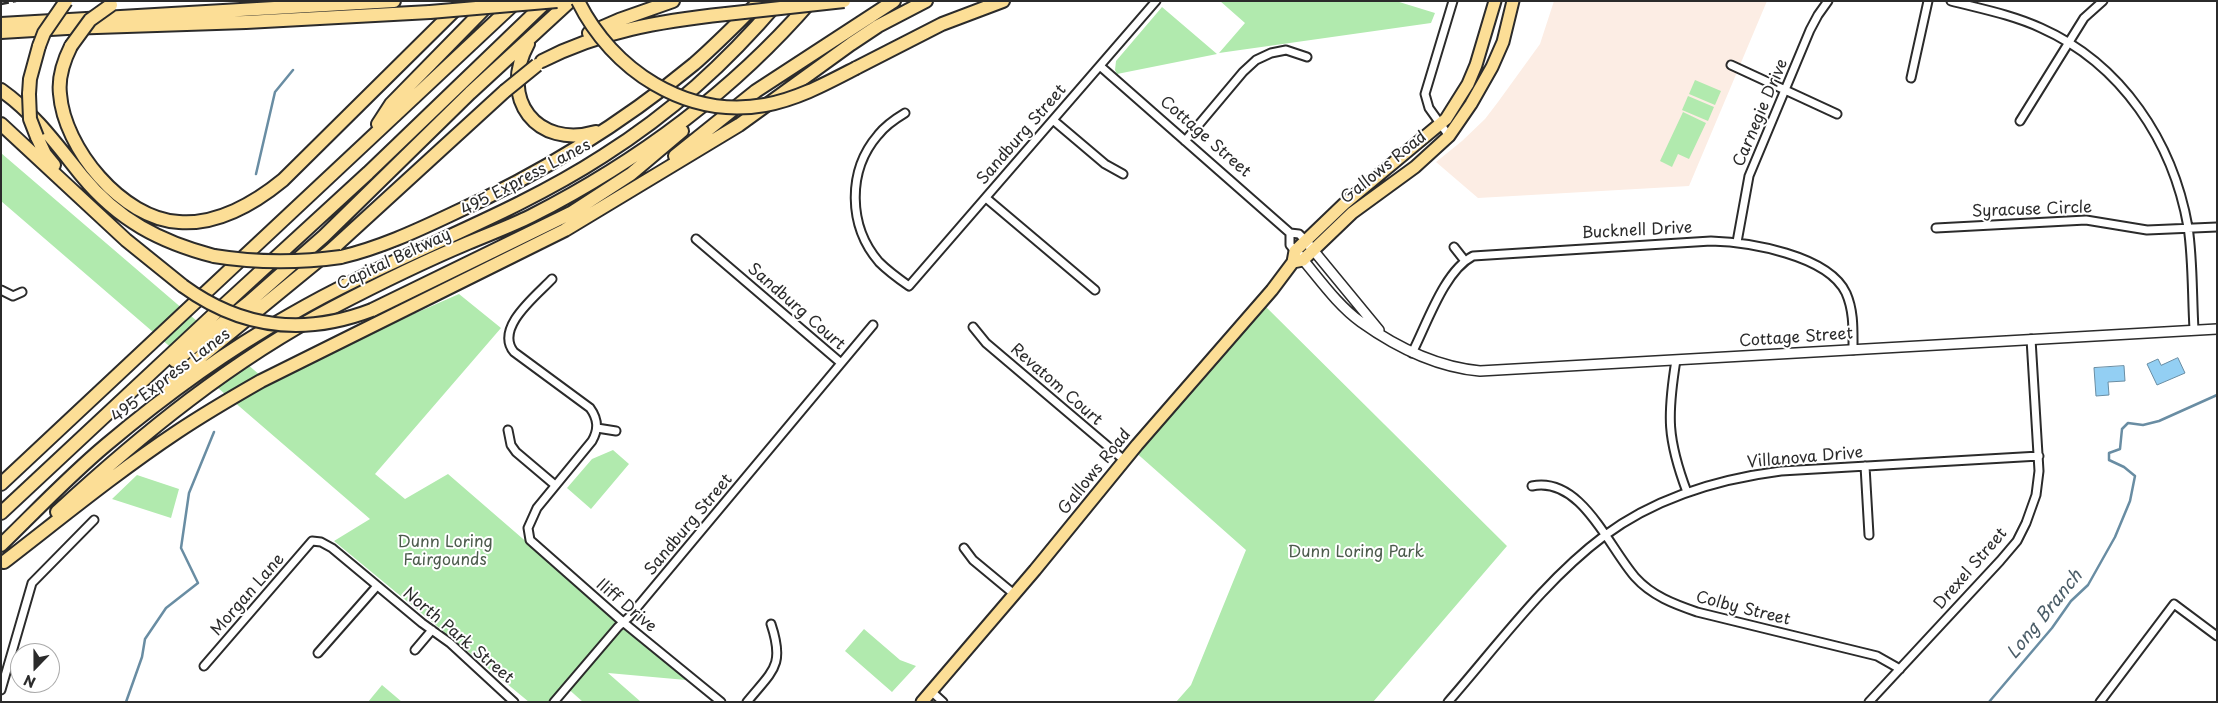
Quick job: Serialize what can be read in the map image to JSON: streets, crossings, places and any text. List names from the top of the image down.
{
  "streets": {
    "highway": ["495 Express Lanes", "Capital Beltway"],
    "main road": ["Gallows Road"],
    "street": [
      "Carnegie Drive",
      "Sandburg Street",
      "Cottage Street",
      "Syracuse Circle",
      "Bucknell Drive",
      "Sandburg Court",
      "Revatom Court",
      "Villanova Drive",
      "Drexel Street",
      "Morgan Lane",
      "Iliff Drive",
      "Colby Street",
      "North Park Street"
    ]
  },
  "crossings": [
    ["Carnegie Drive", "Bucknell Drive"],
    ["Sandburg Street", "Cottage Street"],
    ["Sandburg Street", "Sandburg Court"],
    ["Sandburg Street", "Iliff Drive"],
    ["Cottage Street", "Gallows Road"],
    ["Cottage Street", "Bucknell Drive"],
    ["Cottage Street", "Drexel Street"],
    ["Gallows Road", "Revatom Court"],
    ["Villanova Drive", "Drexel Street"],
    ["Villanova Drive", "Colby Street"],
    ["Drexel Street", "Colby Street"],
    ["Morgan Lane", "North Park Street"]
  ],
  "water": ["Long Branch"],
  "parks": ["Dunn Loring Fairgounds", "Dunn Loring Park"],
  "north": "bottom"
}
